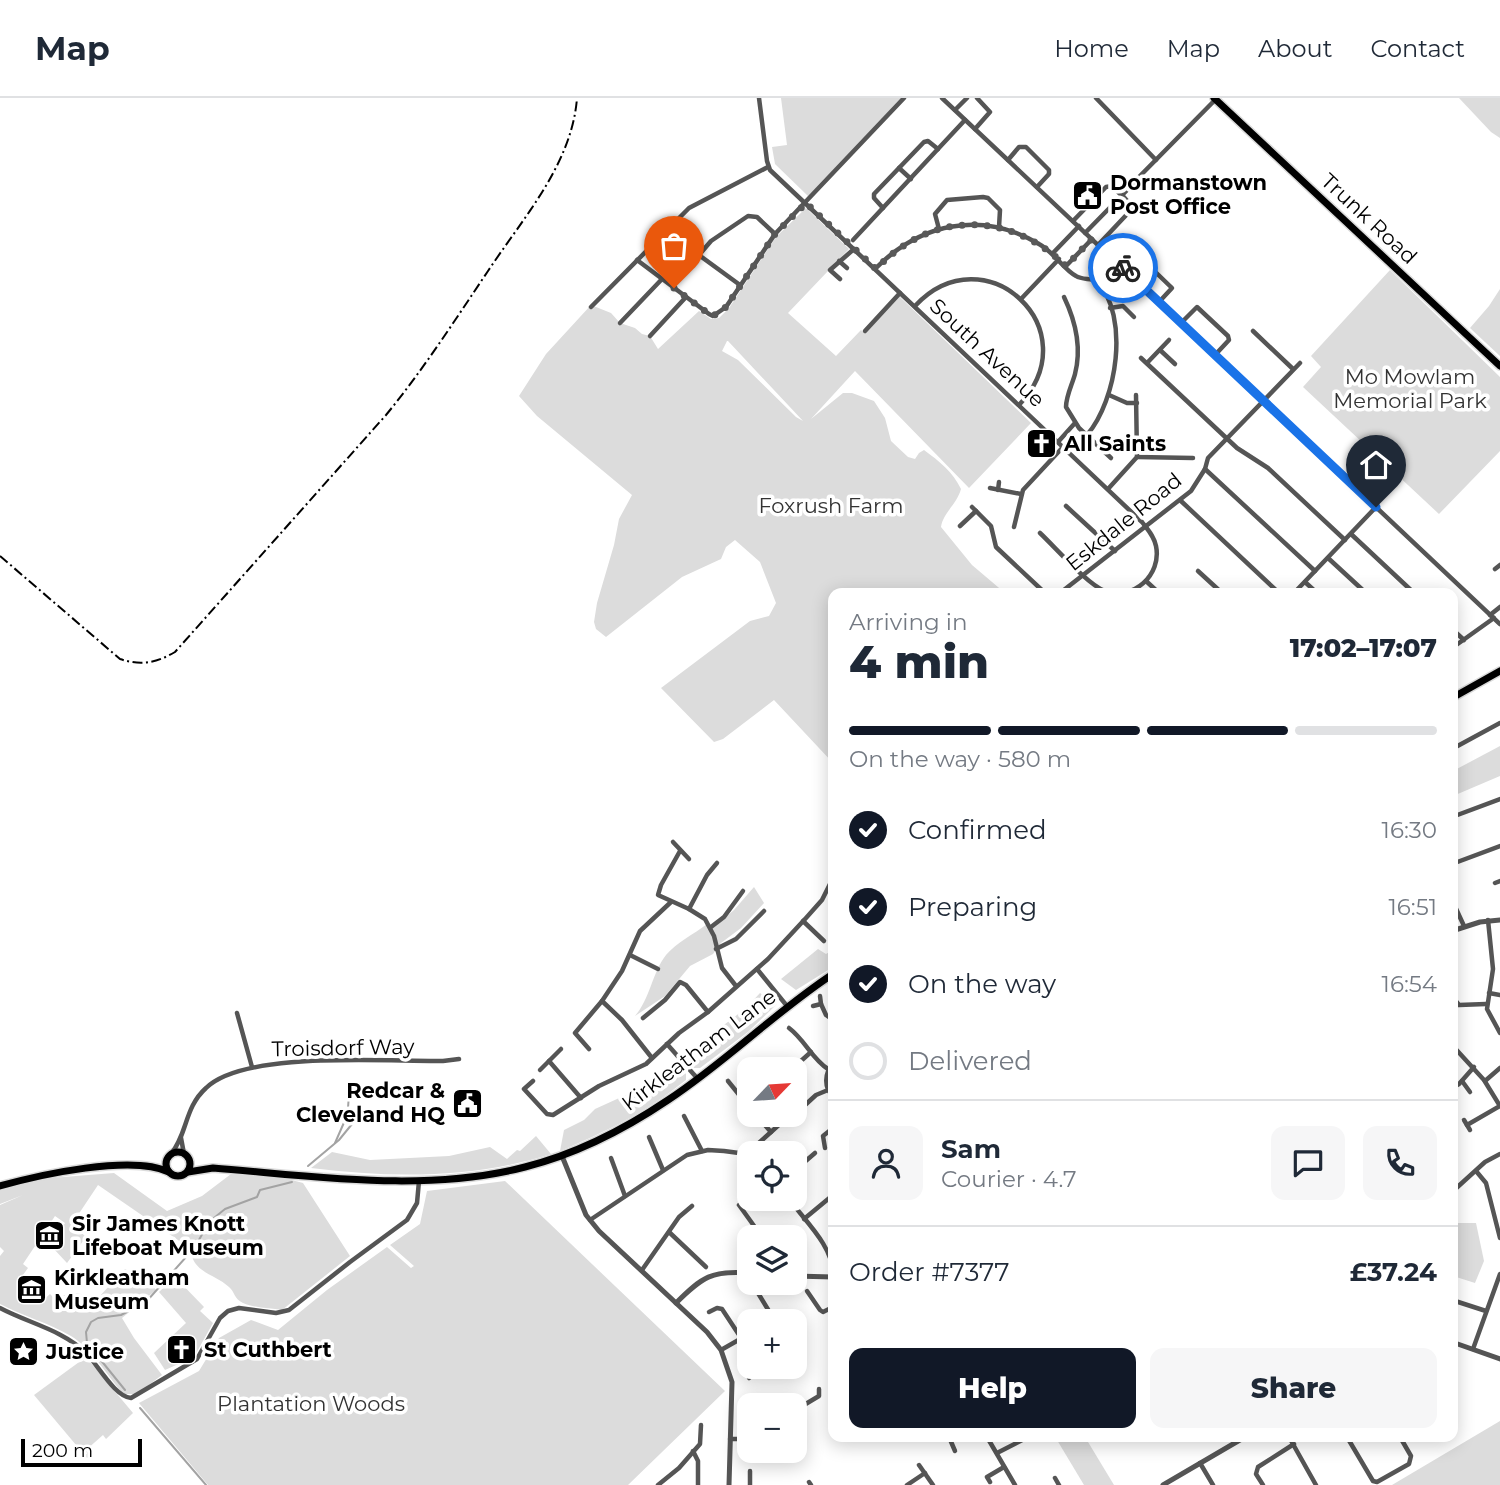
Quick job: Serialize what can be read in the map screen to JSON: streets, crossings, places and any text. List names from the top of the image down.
{
  "streets": {
    "main road": ["Trunk Road", "Kirkleatham Lane"],
    "street": ["South Avenue", "Eskdale Road", "Troisdorf Way"]
  },
  "crossings": [
    ["South Avenue", "Eskdale Road"],
    ["Troisdorf Way", "Kirkleatham Lane"]
  ],
  "parks": ["Mo Mowlam Memorial Park", "Foxrush Farm", "Plantation Woods"],
  "places": {
    "public building": ["Dormanstown Post Office", "Redcar & Cleveland HQ"],
    "church": ["All Saints", "St Cuthbert"],
    "museum": ["Sir James Knott Lifeboat Museum", "Kirkleatham Museum"],
    "place": ["Justice"]
  },
  "scale_bar": "200 m",
  "north": "top right",
  "page": {
    "header": "Map",
    "nav": [
      "Home",
      "Map",
      "About",
      "Contact"
    ],
    "heading": ["4 min", "Arriving in", "17:02–17:07"],
    "panel": [
      "Sam",
      "Courier · 4.7",
      "Order #7377",
      "£37.24"
    ],
    "bar": "On the way · 580 m",
    "list": [
      ["Confirmed", "16:30"],
      ["Preparing", "16:51"],
      ["On the way", "16:54"],
      "Delivered"
    ],
    "map_buttons": ["+", "−"],
    "buttons": ["Help", "Share"],
    "scale": "200 m"
  }
}
